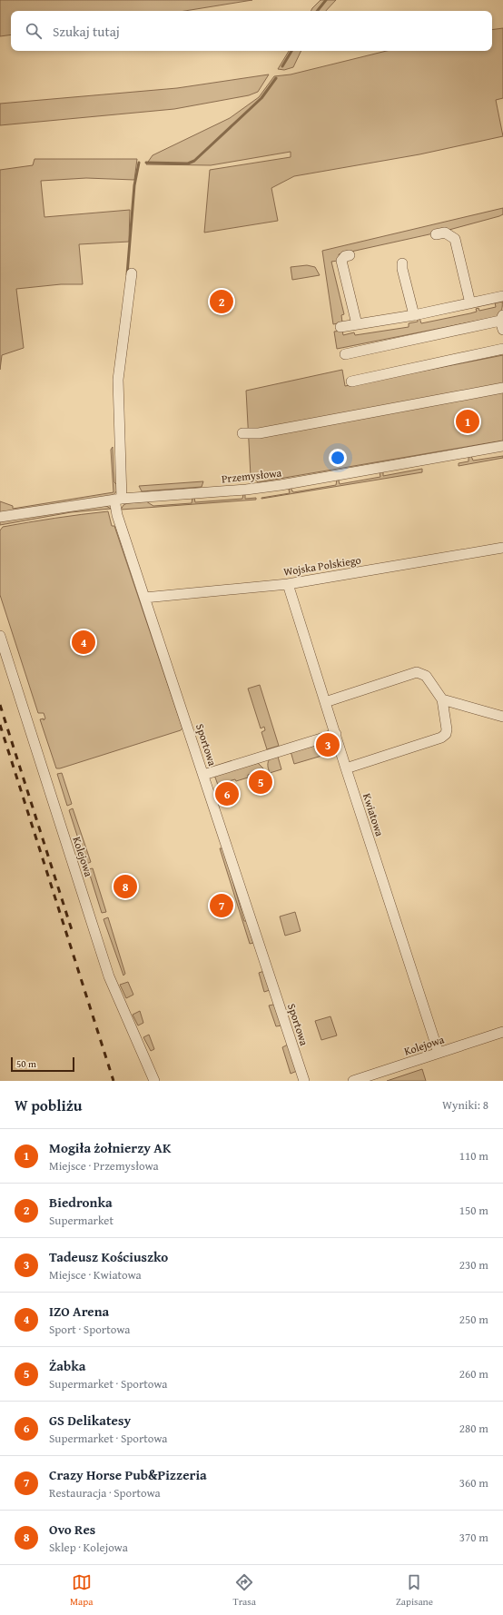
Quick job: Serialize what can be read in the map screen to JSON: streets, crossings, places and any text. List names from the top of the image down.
{
  "streets": {
    "street": [
      "Przemysłowa",
      "Wojska Polskiego",
      "Sportowa",
      "Kwiatowa",
      "Kolejowa"
    ]
  },
  "crossings": [
    ["Przemysłowa", "Sportowa"],
    ["Wojska Polskiego", "Sportowa"],
    ["Wojska Polskiego", "Kwiatowa"],
    ["Kwiatowa", "Kolejowa"]
  ],
  "scale_bar": "50 m",
  "page": {
    "search": "Szukaj tutaj",
    "pins": [
      "2",
      "1",
      "4",
      "3",
      "5",
      "6",
      "8",
      "7"
    ],
    "scale": "50 m",
    "heading": ["W pobliżu", "Wyniki: 8"],
    "list": [
      {
        "mark": "1",
        "name": "Mogiła żołnierzy AK",
        "note": "Miejsce · Przemysłowa",
        "value": "110 m"
      },
      {
        "mark": "2",
        "name": "Biedronka",
        "note": "Supermarket",
        "value": "150 m"
      },
      {
        "mark": "3",
        "name": "Tadeusz Kościuszko",
        "note": "Miejsce · Kwiatowa",
        "value": "230 m"
      },
      {
        "mark": "4",
        "name": "IZO Arena",
        "note": "Sport · Sportowa",
        "value": "250 m"
      },
      {
        "mark": "5",
        "name": "Żabka",
        "note": "Supermarket · Sportowa",
        "value": "260 m"
      },
      {
        "mark": "6",
        "name": "GS Delikatesy",
        "note": "Supermarket · Sportowa",
        "value": "280 m"
      },
      {
        "mark": "7",
        "name": "Crazy Horse Pub&Pizzeria",
        "note": "Restauracja · Sportowa",
        "value": "360 m"
      },
      {
        "mark": "8",
        "name": "Ovo Res",
        "note": "Sklep · Kolejowa",
        "value": "370 m"
      }
    ],
    "nav": ["Mapa", "Trasa", "Zapisane"]
  }
}
